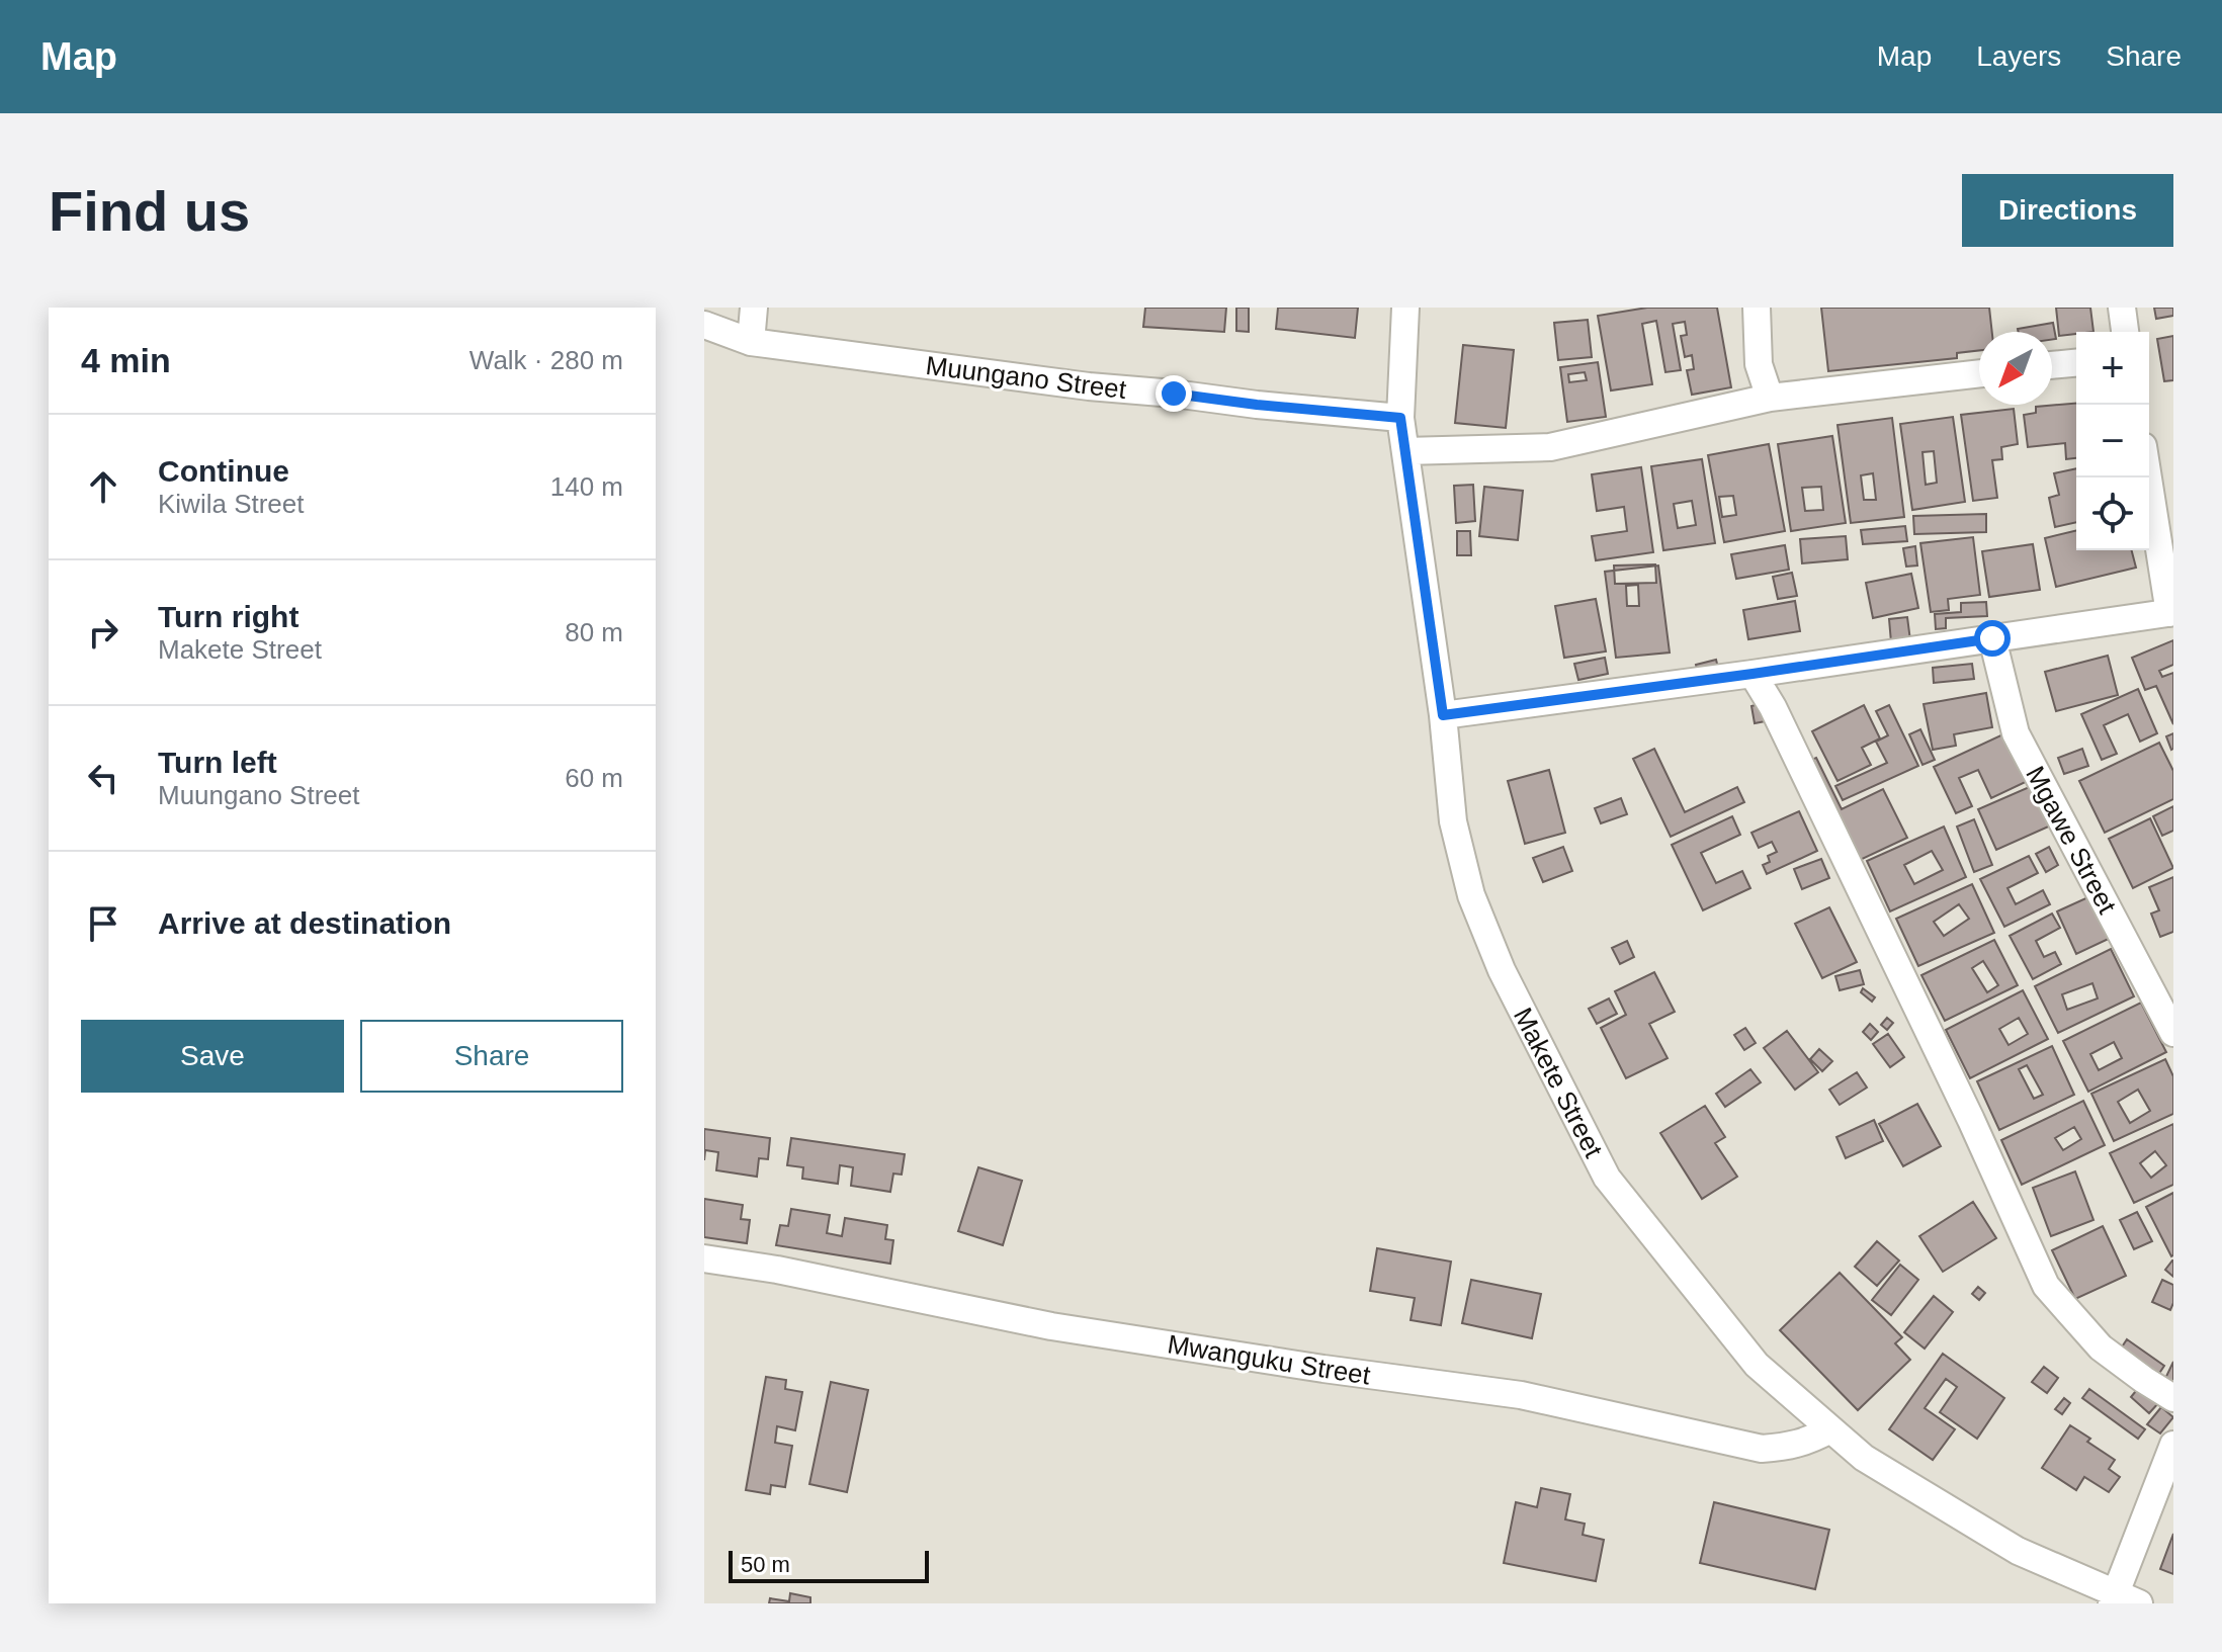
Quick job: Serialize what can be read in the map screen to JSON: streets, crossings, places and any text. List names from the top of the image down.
{
  "streets": {
    "street": [
      "Muungano Street",
      "Mgawe Street",
      "Makete Street",
      "Mwanguku Street"
    ]
  },
  "crossings": [
    ["Muungano Street", "Makete Street"],
    ["Makete Street", "Mwanguku Street"]
  ],
  "scale_bar": "50 m",
  "north": "bottom left",
  "page": {
    "header": "Map",
    "nav": ["Map", "Layers", "Share"],
    "buttons": [
      "Directions",
      ["Save", "Share"]
    ],
    "title": "Find us",
    "heading": ["4 min", "Walk · 280 m"],
    "map_buttons": ["+", "−"],
    "list": [
      ["Continue", "Kiwila Street", "140 m"],
      ["Turn right", "Makete Street", "80 m"],
      ["Turn left", "Muungano Street", "60 m"],
      "Arrive at destination"
    ],
    "scale": "50 m"
  }
}
